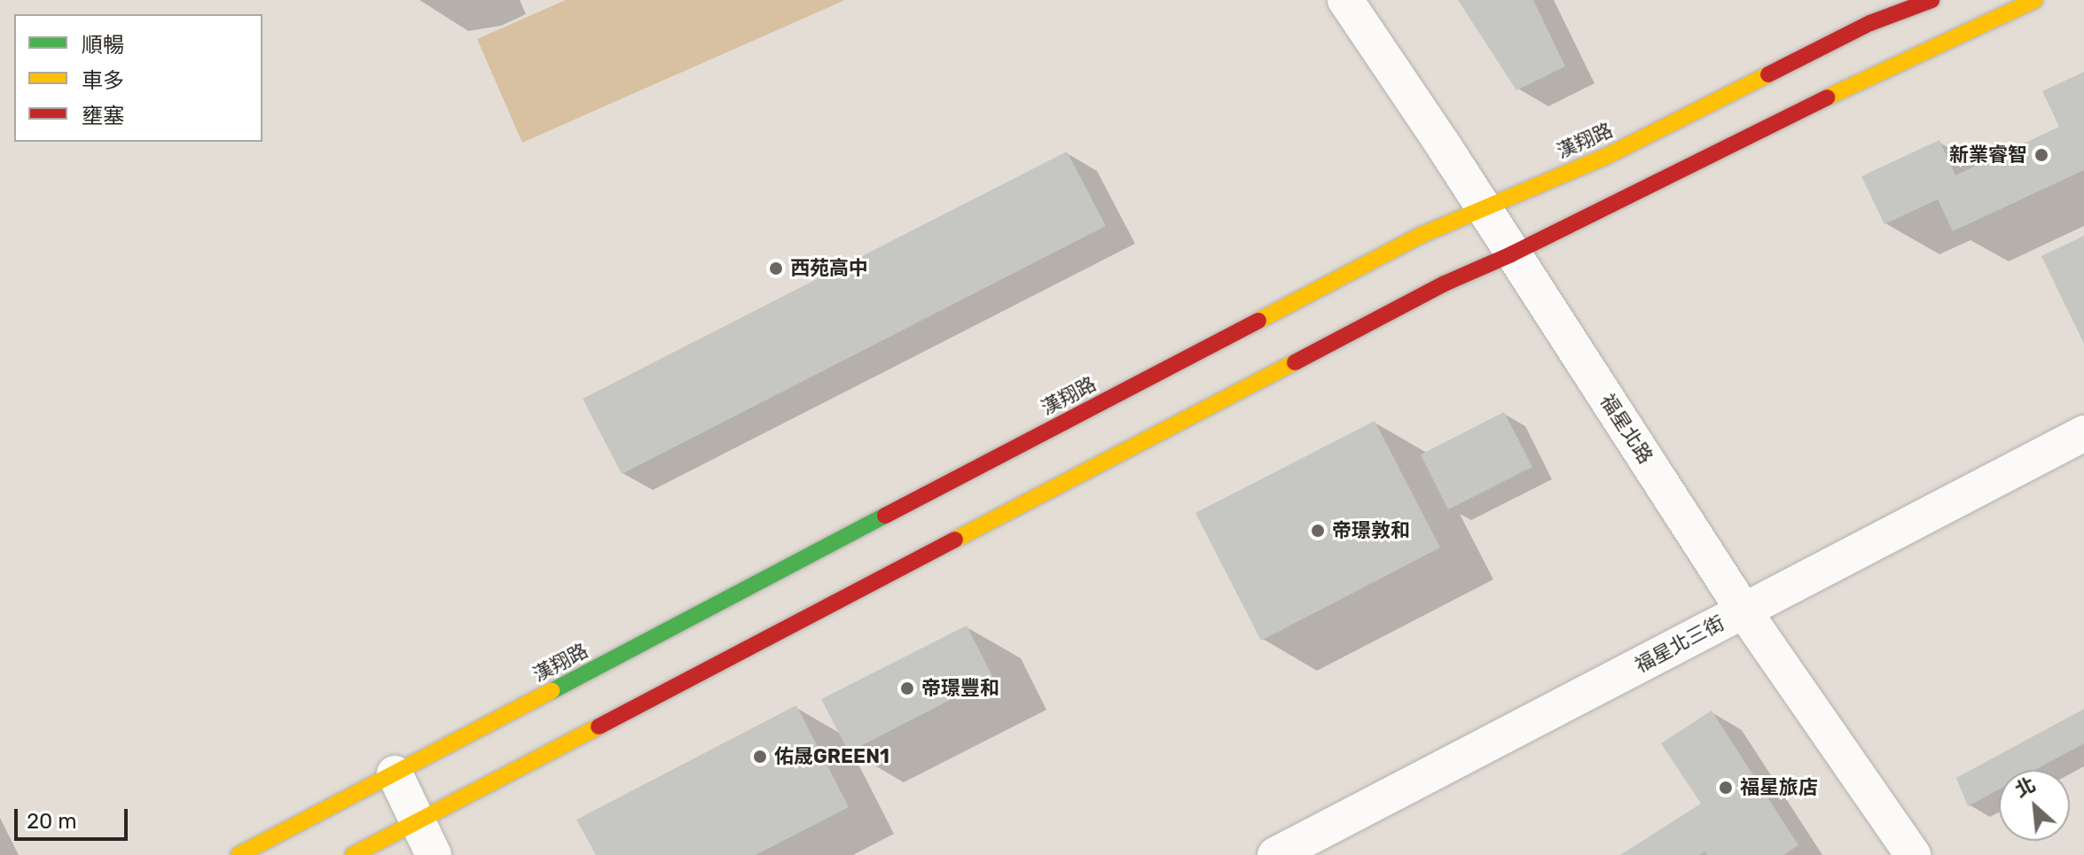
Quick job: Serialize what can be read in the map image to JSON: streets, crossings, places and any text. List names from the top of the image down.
{
  "streets": {
    "street": ["漢翔路", "福星北路", "福星北三街"]
  },
  "crossings": [
    ["漢翔路", "福星北路"],
    ["福星北路", "福星北三街"]
  ],
  "places": [
    "新業睿智",
    "西苑高中",
    "帝璟敦和",
    "帝璟豐和",
    "佑晟GREEN1",
    "福星旅店"
  ],
  "legend": ["順暢", "車多", "壅塞"],
  "scale_bar": "20 m",
  "north": "top left"
}
